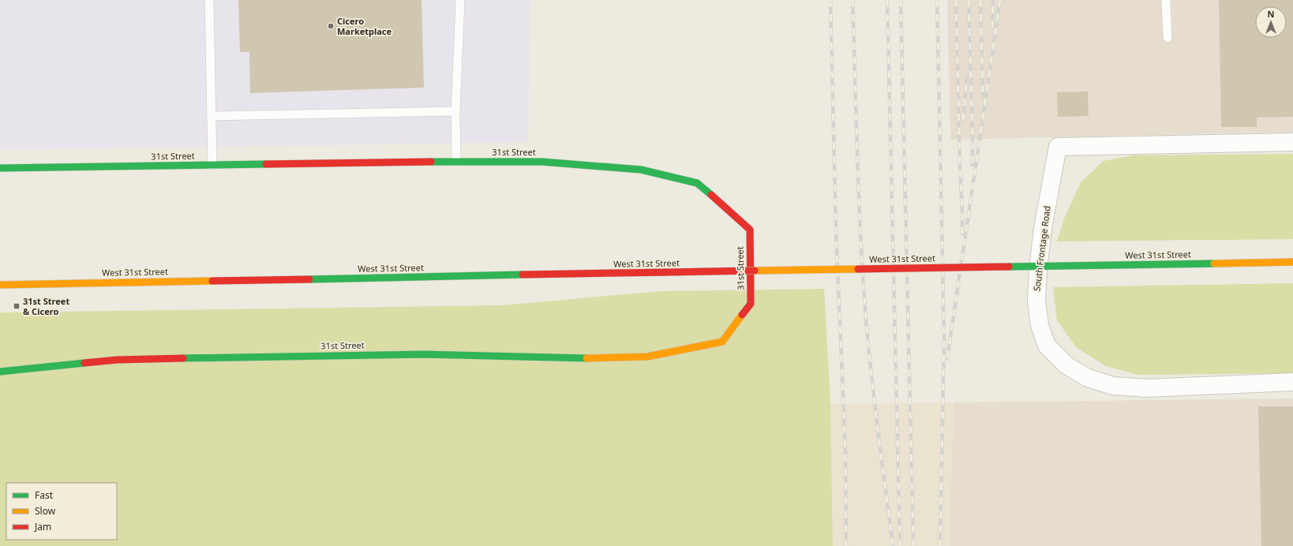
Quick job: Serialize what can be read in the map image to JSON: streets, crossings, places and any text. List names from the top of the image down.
{
  "streets": {
    "street": ["31st Street", "South Frontage Road", "West 31st Street"]
  },
  "places": {
    "other": ["Cicero Marketplace"],
    "transit": ["31st Street & Cicero"]
  },
  "legend": ["Fast", "Slow", "Jam"],
  "north": "top"
}
